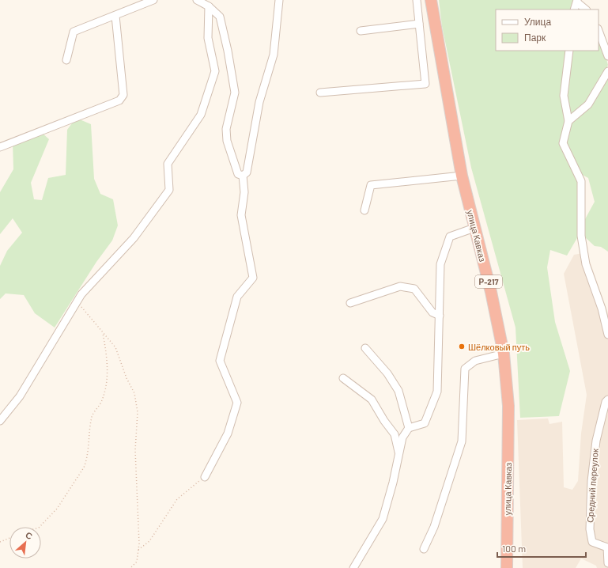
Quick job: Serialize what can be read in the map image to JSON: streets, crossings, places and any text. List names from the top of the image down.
{
  "streets": {
    "highway": ["улица Кавказ", "Р-217"],
    "street": ["Средний переулок"]
  },
  "places": ["Шёлковый путь"],
  "legend": ["Улица", "Парк"],
  "scale_bar": "100 m",
  "north": "top right"
}
